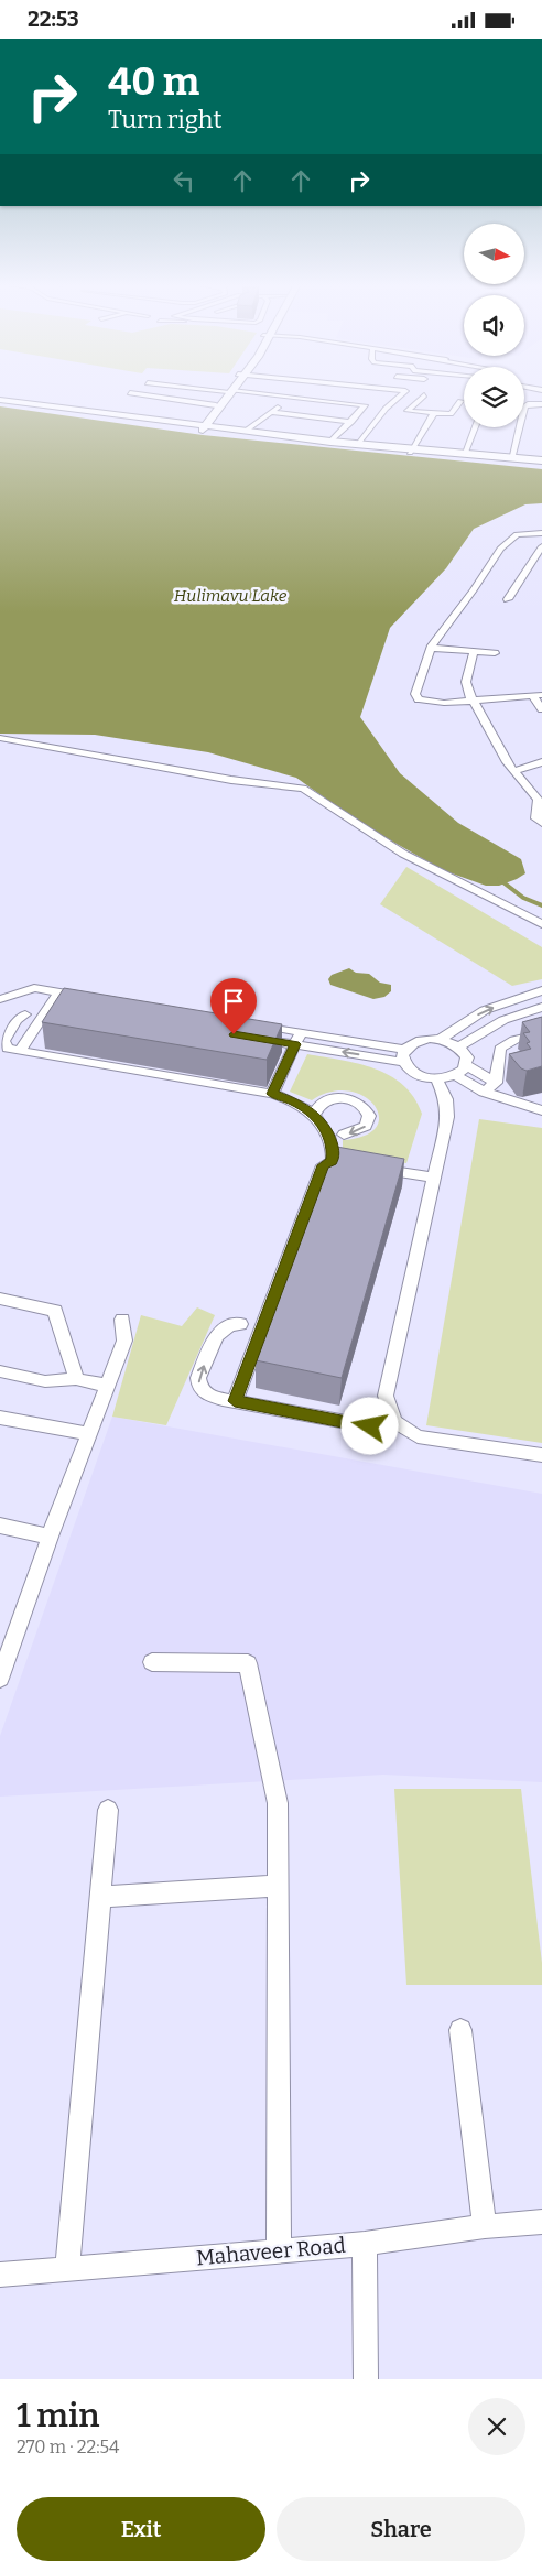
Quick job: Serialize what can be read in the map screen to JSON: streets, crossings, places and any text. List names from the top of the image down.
{
  "streets": {
    "street": ["Mahaveer Road"]
  },
  "water": ["Hulimavu Lake"],
  "north": "right",
  "page": {
    "status": "22:53",
    "turn": ["40 m", "Turn right"],
    "heading": ["1 min", "270 m · 22:54"],
    "buttons": ["Exit", "Share"]
  }
}
